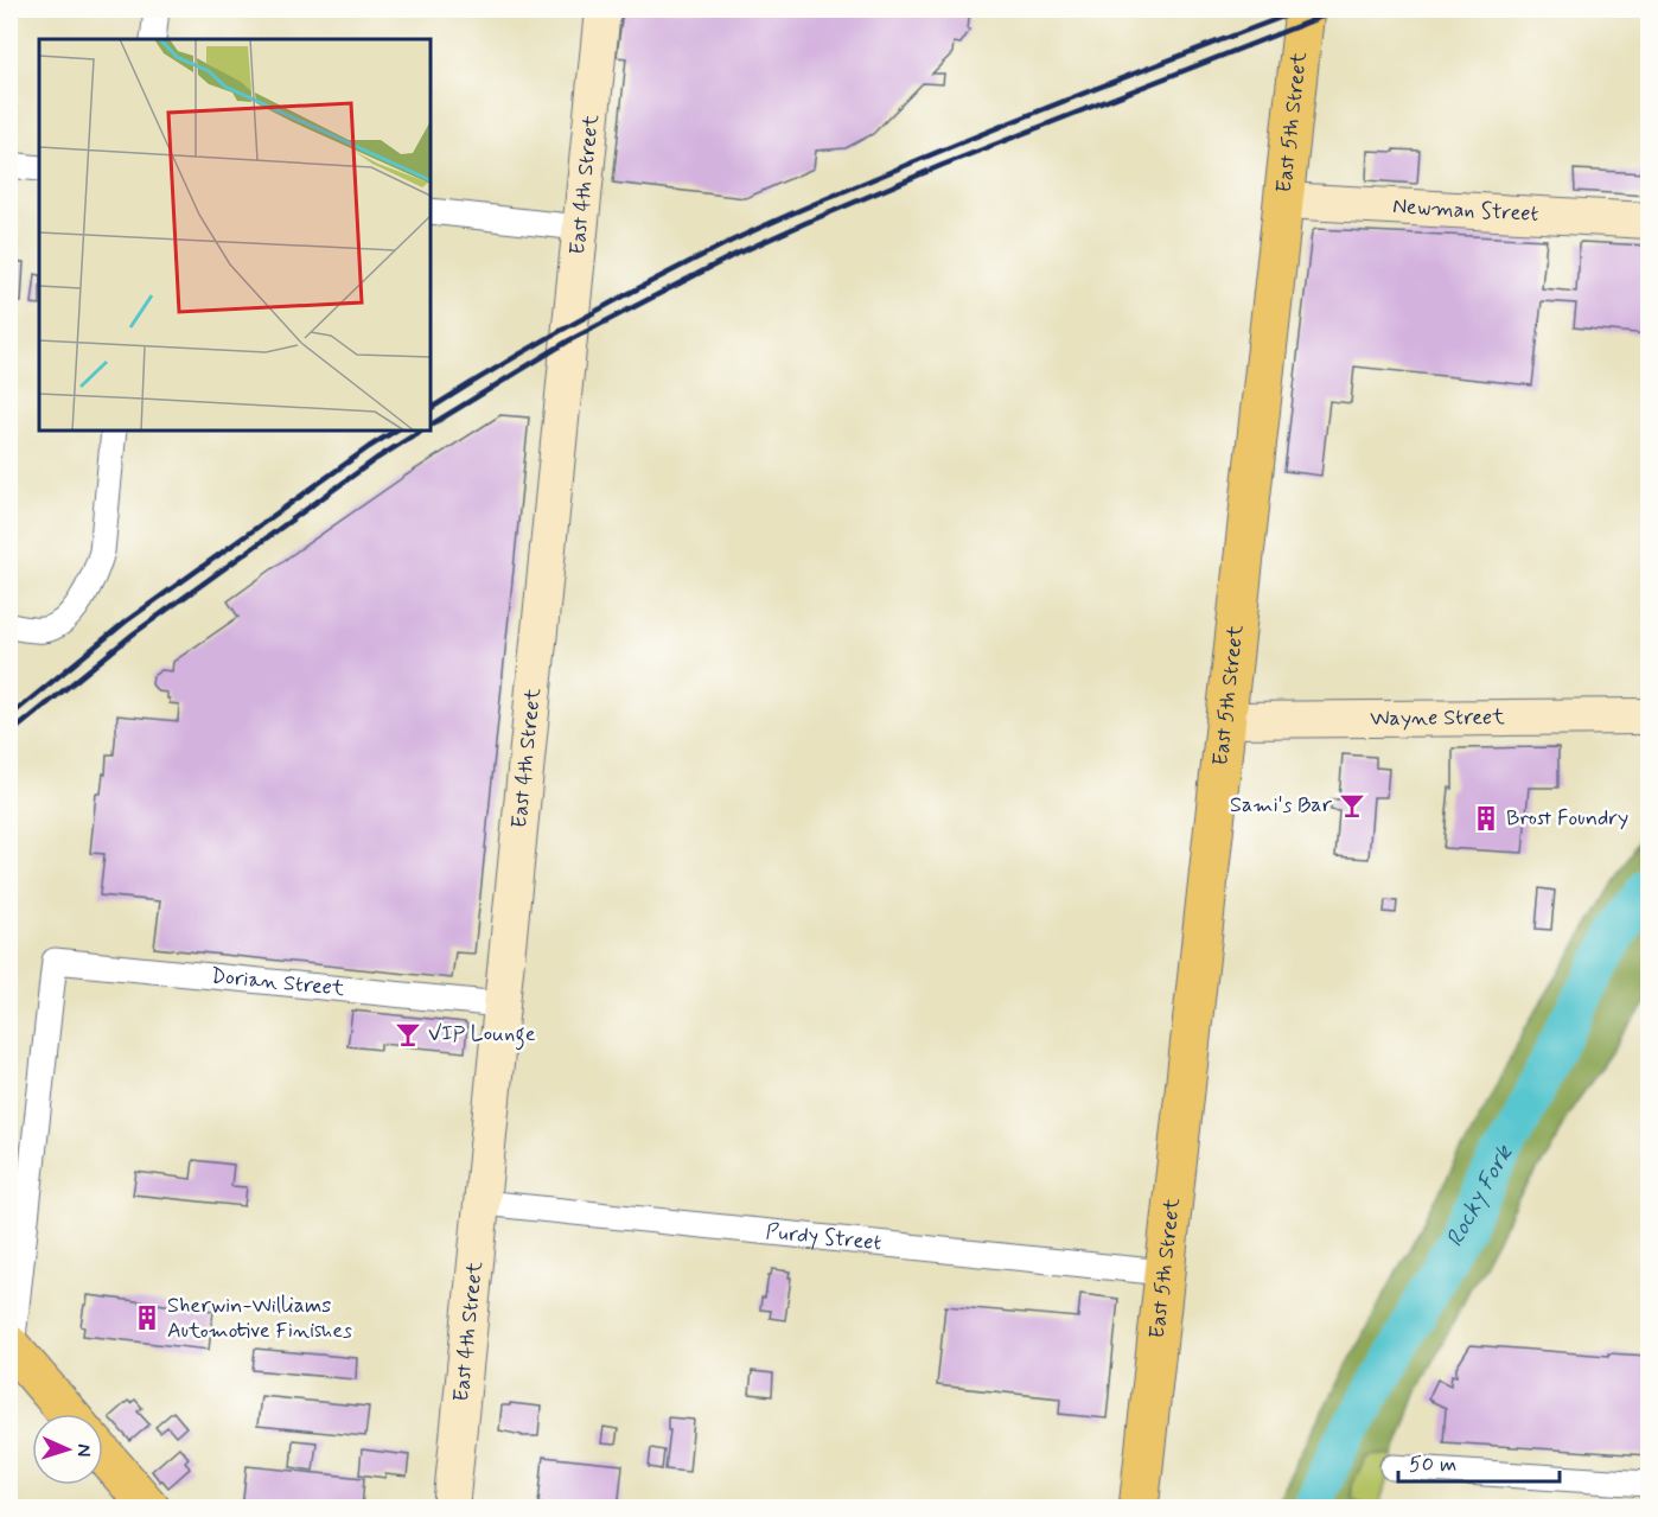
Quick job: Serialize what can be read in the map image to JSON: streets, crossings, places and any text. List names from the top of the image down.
{
  "streets": {
    "main road": [
      "East 5th Street",
      "East 4th Street",
      "Newman Street",
      "Wayne Street"
    ],
    "street": ["Dorian Street", "Purdy Street"]
  },
  "crossings": [
    ["East 5th Street", "Newman Street"],
    ["East 5th Street", "Wayne Street"],
    ["East 5th Street", "Purdy Street"],
    ["East 4th Street", "Dorian Street"],
    ["East 4th Street", "Purdy Street"]
  ],
  "water": ["Rocky Fork"],
  "places": {
    "bar": ["Sami's Bar", "VIP Lounge"],
    "building": ["Brost Foundry", "Sherwin-Williams Automotive Finishes"]
  },
  "scale_bar": "50 m",
  "north": "right"
}
